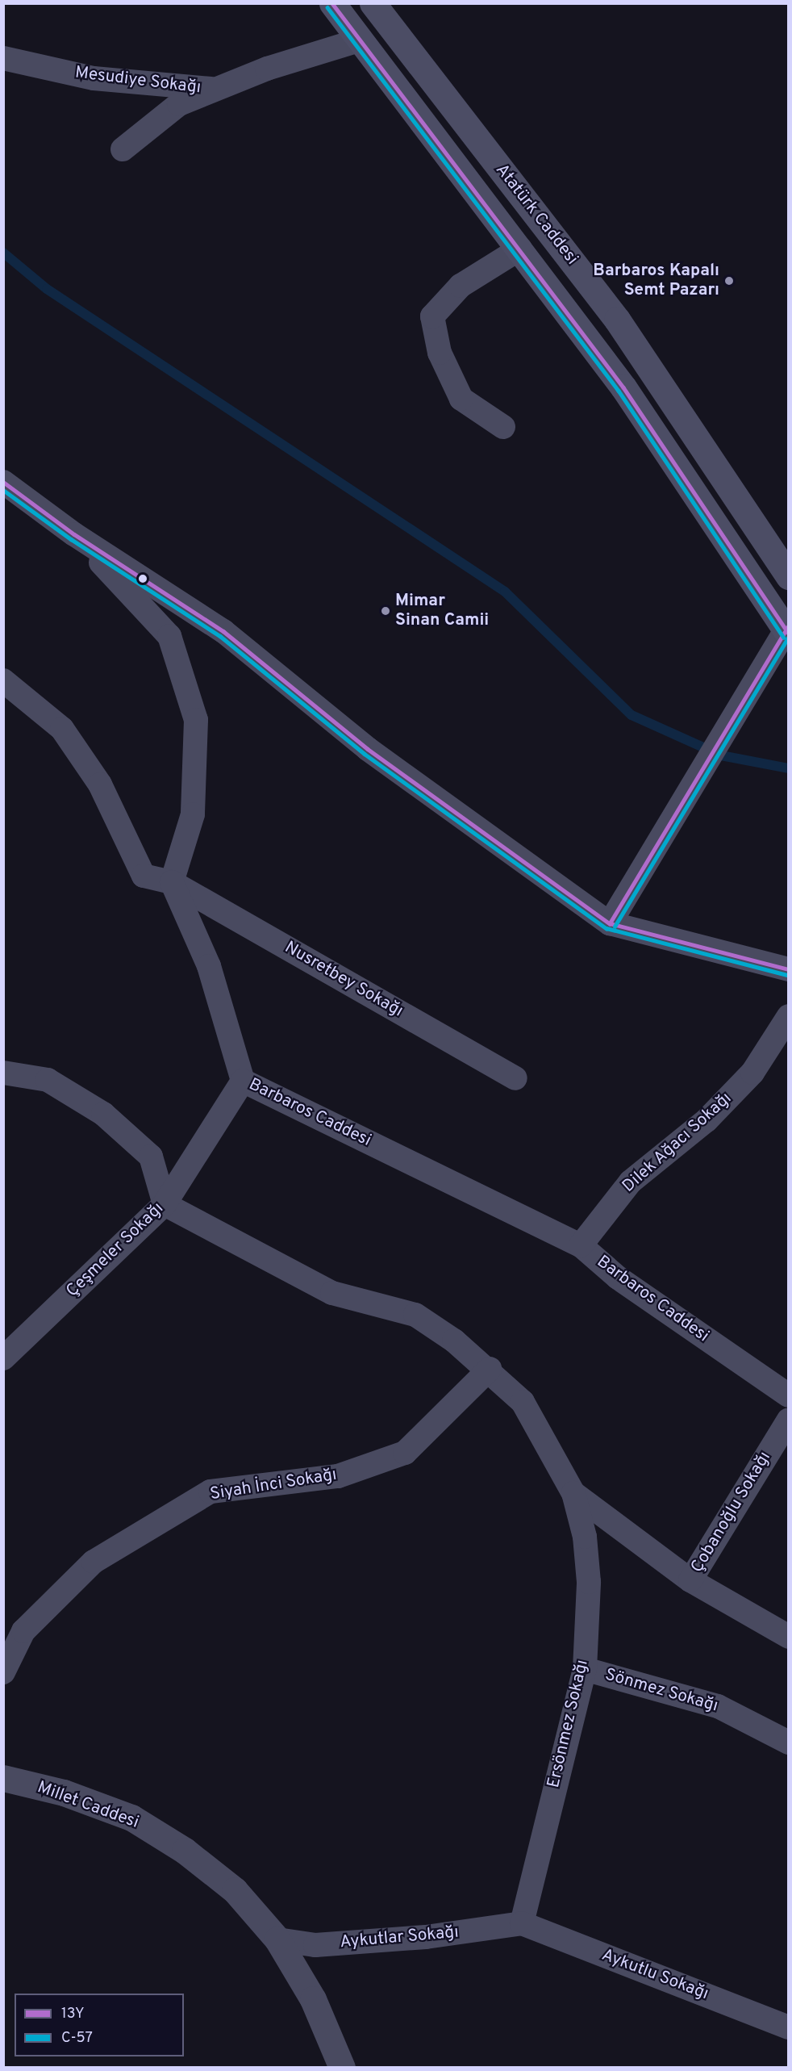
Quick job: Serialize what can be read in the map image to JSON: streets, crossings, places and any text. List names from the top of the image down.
{
  "streets": {
    "main road": ["Atatürk Caddesi"],
    "street": [
      "Mesudiye Sokağı",
      "Nusretbey Sokağı",
      "Barbaros Caddesi",
      "Dilek Ağacı Sokağı",
      "Çeşmeler Sokağı",
      "Siyah İnci Sokağı",
      "Çobanoğlu Sokağı",
      "Sönmez Sokağı",
      "Ersönmez Sokağı",
      "Millet Caddesi",
      "Aykutlar Sokağı",
      "Aykutlu Sokağı"
    ]
  },
  "crossings": [
    ["Mesudiye Sokağı", "Atatürk Caddesi"],
    ["Nusretbey Sokağı", "Barbaros Caddesi"],
    ["Barbaros Caddesi", "Dilek Ağacı Sokağı"],
    ["Barbaros Caddesi", "Çeşmeler Sokağı"],
    ["Sönmez Sokağı", "Ersönmez Sokağı"],
    ["Ersönmez Sokağı", "Aykutlar Sokağı"],
    ["Ersönmez Sokağı", "Aykutlu Sokağı"],
    ["Millet Caddesi", "Aykutlar Sokağı"],
    ["Aykutlar Sokağı", "Aykutlu Sokağı"]
  ],
  "places": ["Barbaros Kapalı Semt Pazarı", "Mimar Sinan Camii"],
  "lines": ["transit line 13Y", "transit line C-57"],
  "legend": ["13Y", "C-57"]
}
